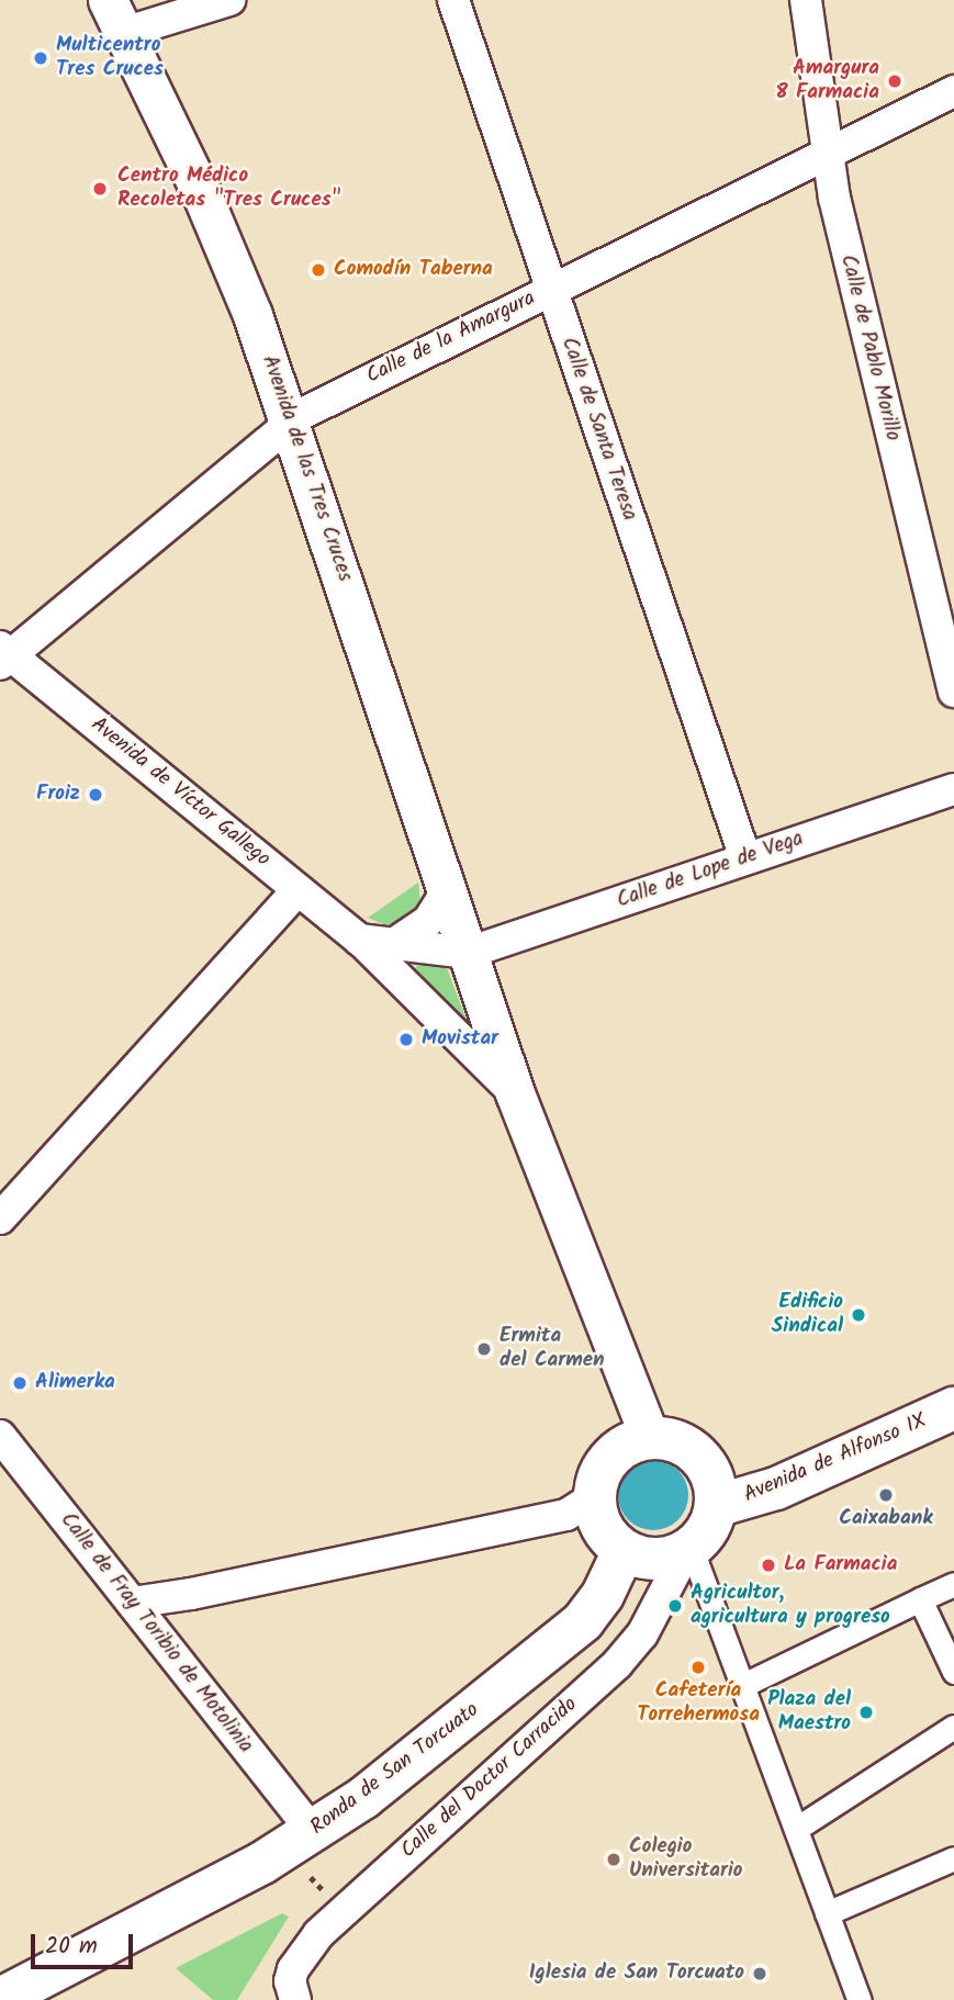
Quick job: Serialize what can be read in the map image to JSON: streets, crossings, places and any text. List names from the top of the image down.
{
  "streets": {
    "main road": ["Avenida de Alfonso IX", "Ronda de San Torcuato"],
    "street": [
      "Calle de la Amargura",
      "Calle de Pablo Morillo",
      "Calle de Santa Teresa",
      "Avenida de las Tres Cruces",
      "Avenida de Víctor Gallego",
      "Calle de Lope de Vega",
      "Calle de Fray Toribio de Motolinia",
      "Calle del Doctor Carracido"
    ]
  },
  "crossings": [
    ["Calle de la Amargura", "Calle de Pablo Morillo"],
    ["Calle de la Amargura", "Calle de Santa Teresa"],
    ["Calle de la Amargura", "Avenida de las Tres Cruces"],
    ["Calle de la Amargura", "Avenida de Víctor Gallego"],
    ["Calle de Santa Teresa", "Calle de Lope de Vega"],
    ["Avenida de las Tres Cruces", "Avenida de Víctor Gallego"],
    ["Avenida de las Tres Cruces", "Calle de Lope de Vega"],
    ["Avenida de Víctor Gallego", "Calle de Lope de Vega"],
    ["Avenida de Víctor Gallego", "Avenida de Alfonso IX"],
    ["Avenida de Víctor Gallego", "Ronda de San Torcuato"],
    ["Avenida de Víctor Gallego", "Calle del Doctor Carracido"],
    ["Avenida de Alfonso IX", "Ronda de San Torcuato"],
    ["Avenida de Alfonso IX", "Calle del Doctor Carracido"],
    ["Calle de Fray Toribio de Motolinia", "Ronda de San Torcuato"],
    ["Ronda de San Torcuato", "Calle del Doctor Carracido"]
  ],
  "places": [
    "Multicentro Tres Cruces",
    "Amargura 8 Farmacia",
    "Centro Médico Recoletas \"Tres Cruces\"",
    "Comodín Taberna",
    "Froiz",
    "Movistar",
    "Edificio Sindical",
    "Ermita del Carmen",
    "Alimerka",
    "Caixabank",
    "La Farmacia",
    "Agricultor, agricultura y progreso",
    "Cafetería Torrehermosa",
    "Plaza del Maestro",
    "Colegio Universitario",
    "Iglesia de San Torcuato"
  ],
  "scale_bar": "20 m"
}
